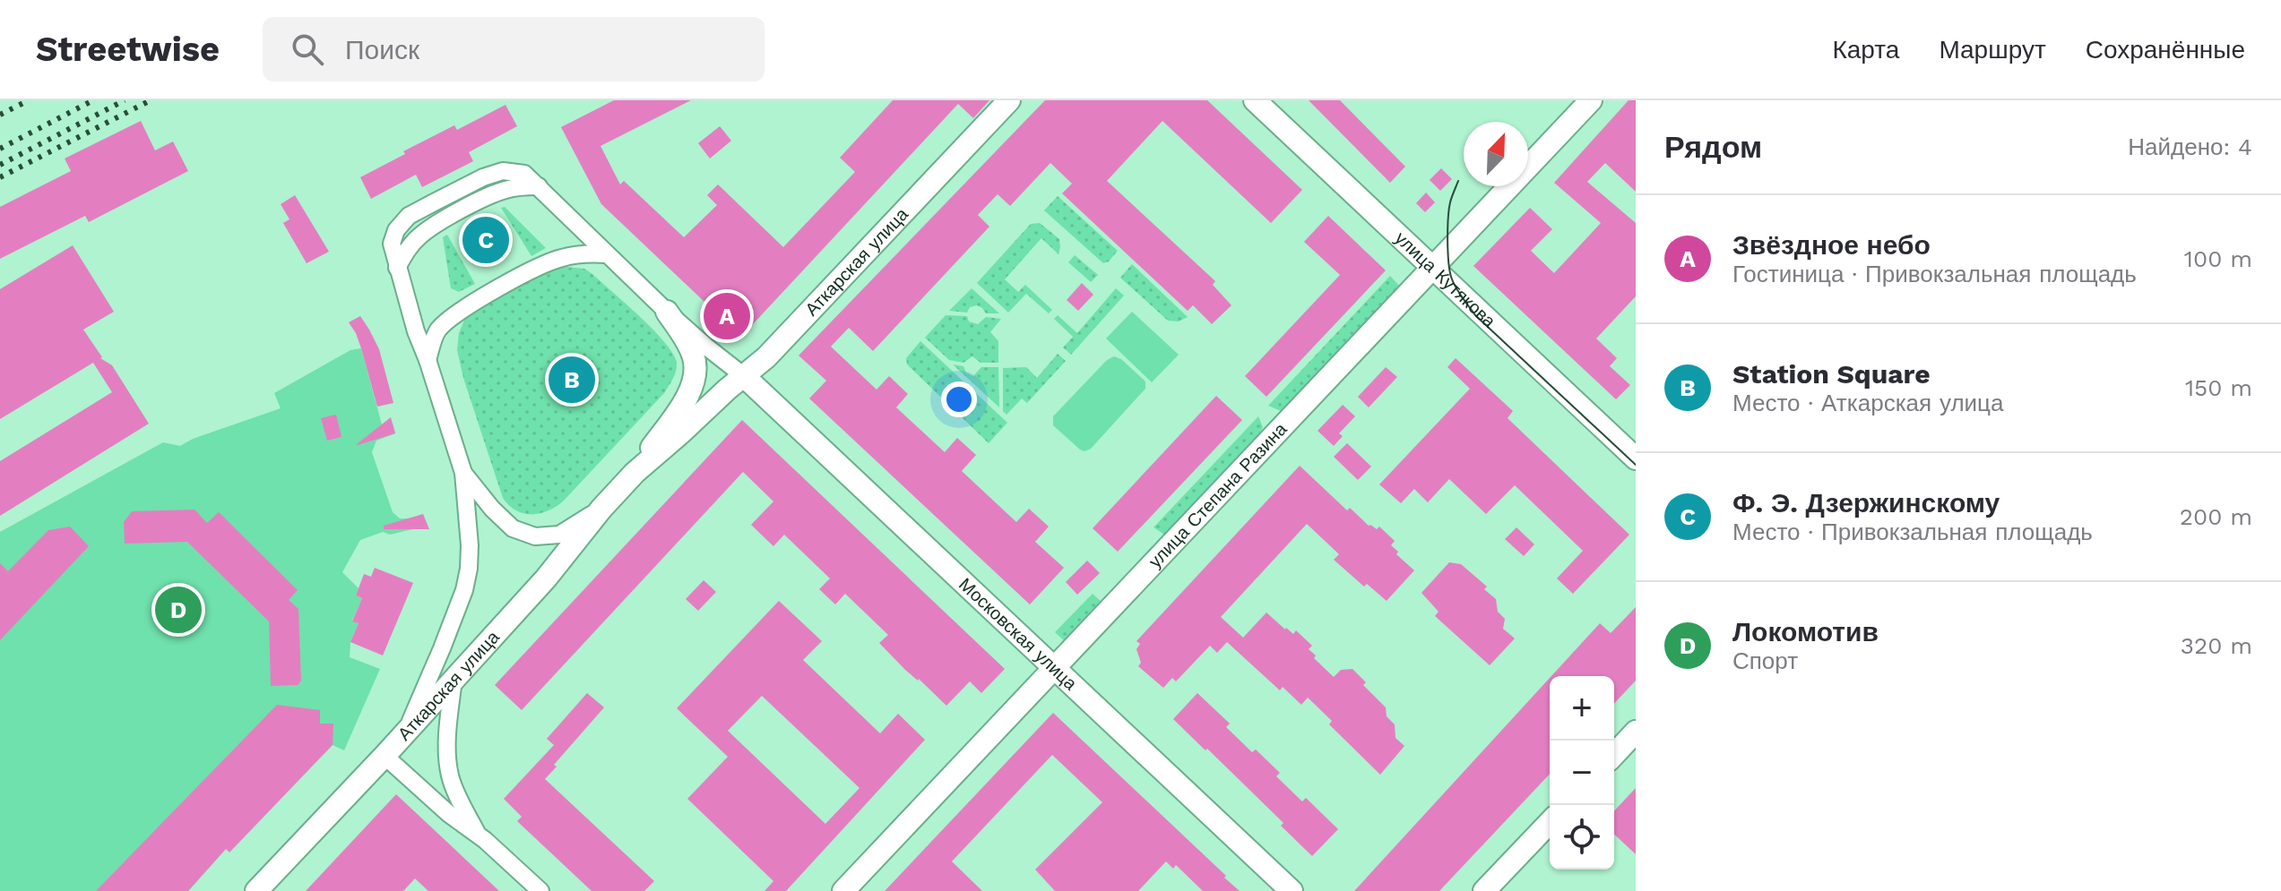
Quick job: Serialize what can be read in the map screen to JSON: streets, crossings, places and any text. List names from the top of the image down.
{
  "streets": {
    "street": [
      "Аткарская улица",
      "улица Кутякова",
      "улица Степана Разина",
      "Московская улица"
    ]
  },
  "crossings": [
    ["Аткарская улица", "Московская улица"],
    ["улица Кутякова", "улица Степана Разина"],
    ["улица Степана Разина", "Московская улица"]
  ],
  "north": "top right",
  "page": {
    "header": "Streetwise",
    "search": "Поиск",
    "nav": ["Карта", "Маршрут", "Сохранённые"],
    "heading": ["Рядом", "Найдено: 4"],
    "list": [
      {
        "mark": "A",
        "name": "Звёздное небо",
        "note": "Гостиница · Привокзальная площадь",
        "value": "100 m"
      },
      {
        "mark": "B",
        "name": "Station Square",
        "note": "Место · Аткарская улица",
        "value": "150 m"
      },
      {
        "mark": "C",
        "name": "Ф. Э. Дзержинскому",
        "note": "Место · Привокзальная площадь",
        "value": "200 m"
      },
      {
        "mark": "D",
        "name": "Локомотив",
        "note": "Спорт",
        "value": "320 m"
      }
    ],
    "pins": [
      "C",
      "A",
      "B",
      "D"
    ],
    "map_buttons": ["+", "−"]
  }
}
